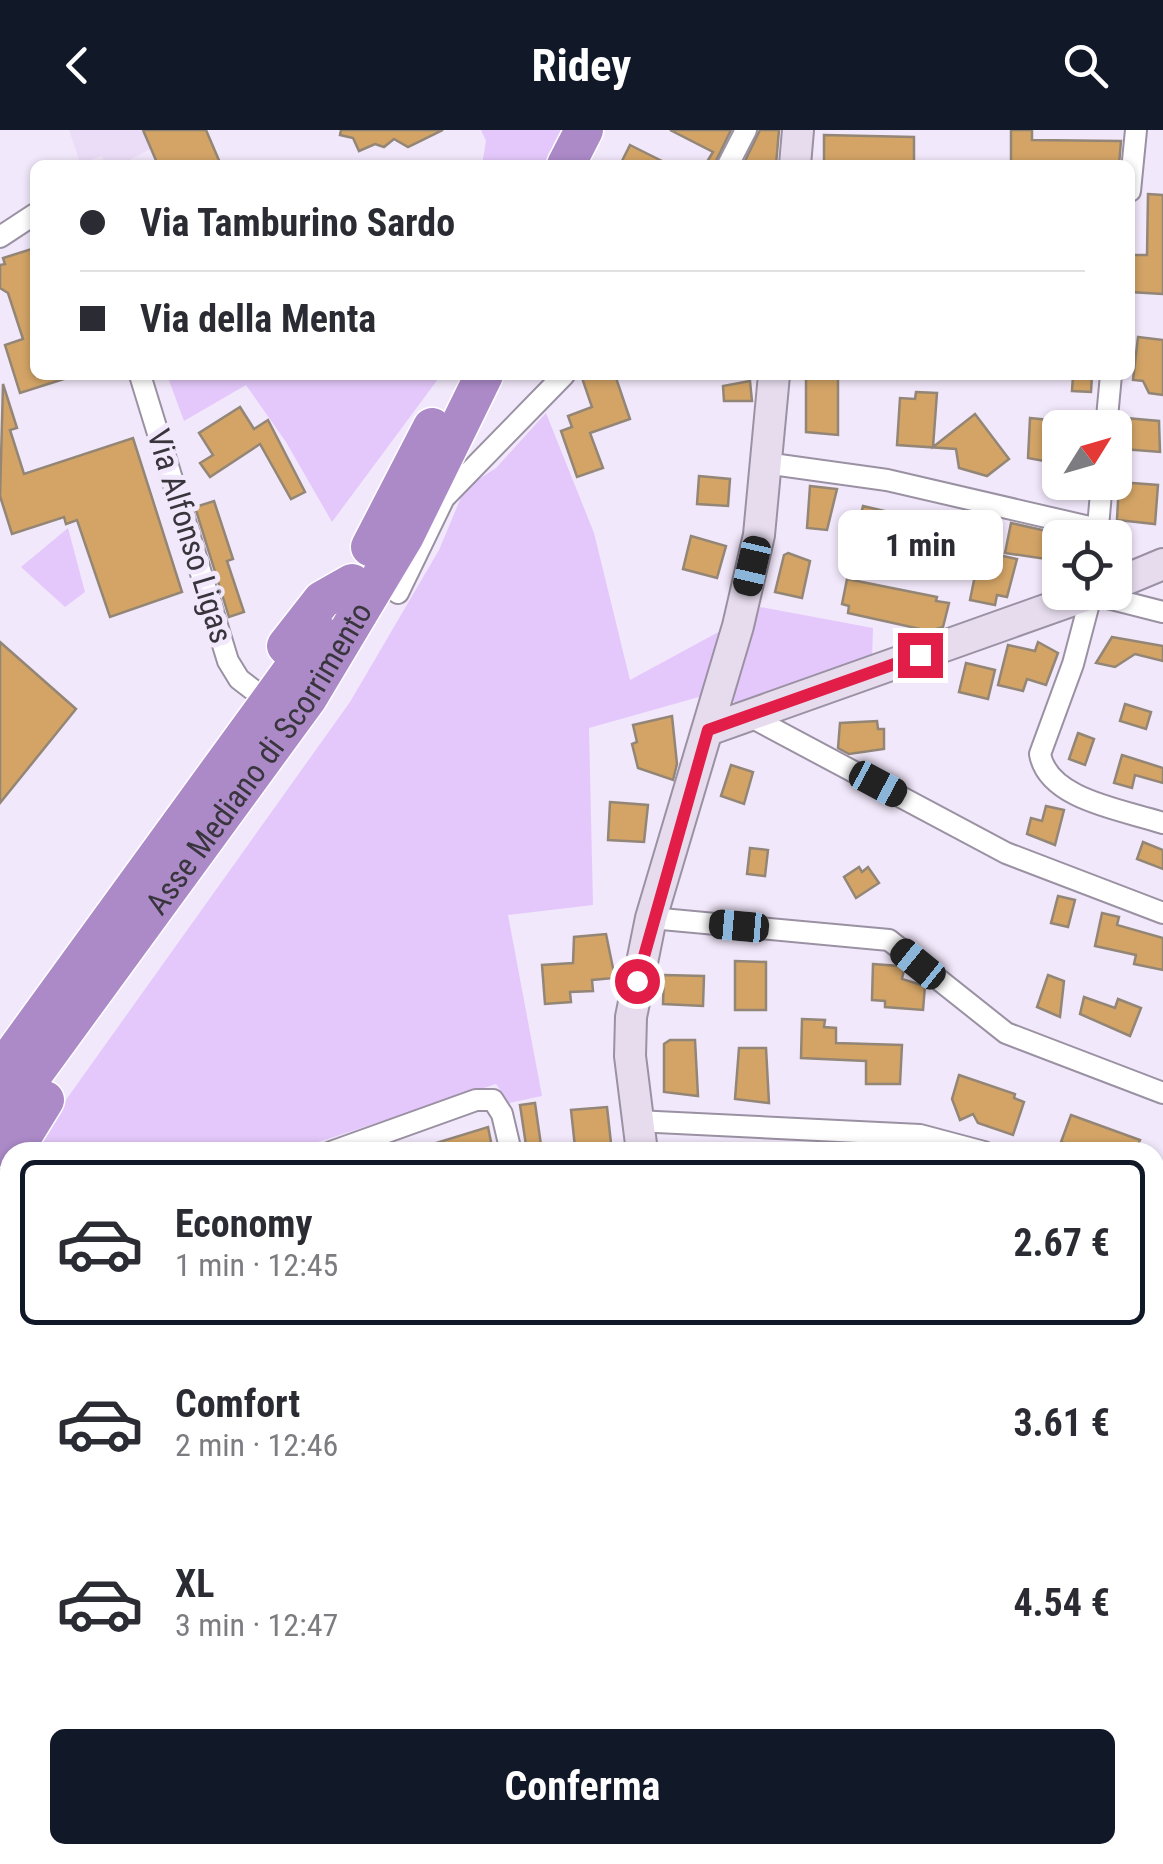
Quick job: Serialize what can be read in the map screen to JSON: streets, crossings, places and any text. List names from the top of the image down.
{
  "streets": {
    "highway": ["Asse Mediano di Scorrimento"],
    "street": ["Via Alfonso Ligas"]
  },
  "north": "top right",
  "page": {
    "header": "Ridey",
    "banner": ["Via Tamburino Sardo", "Via della Menta"],
    "bubble": "1 min",
    "list": [
      {
        "name": "Economy",
        "note": "1 min · 12:45",
        "value": "2.67 €"
      },
      {
        "name": "Comfort",
        "note": "2 min · 12:46",
        "value": "3.61 €"
      },
      {
        "name": "XL",
        "note": "3 min · 12:47",
        "value": "4.54 €"
      }
    ],
    "buttons": "Conferma"
  }
}
